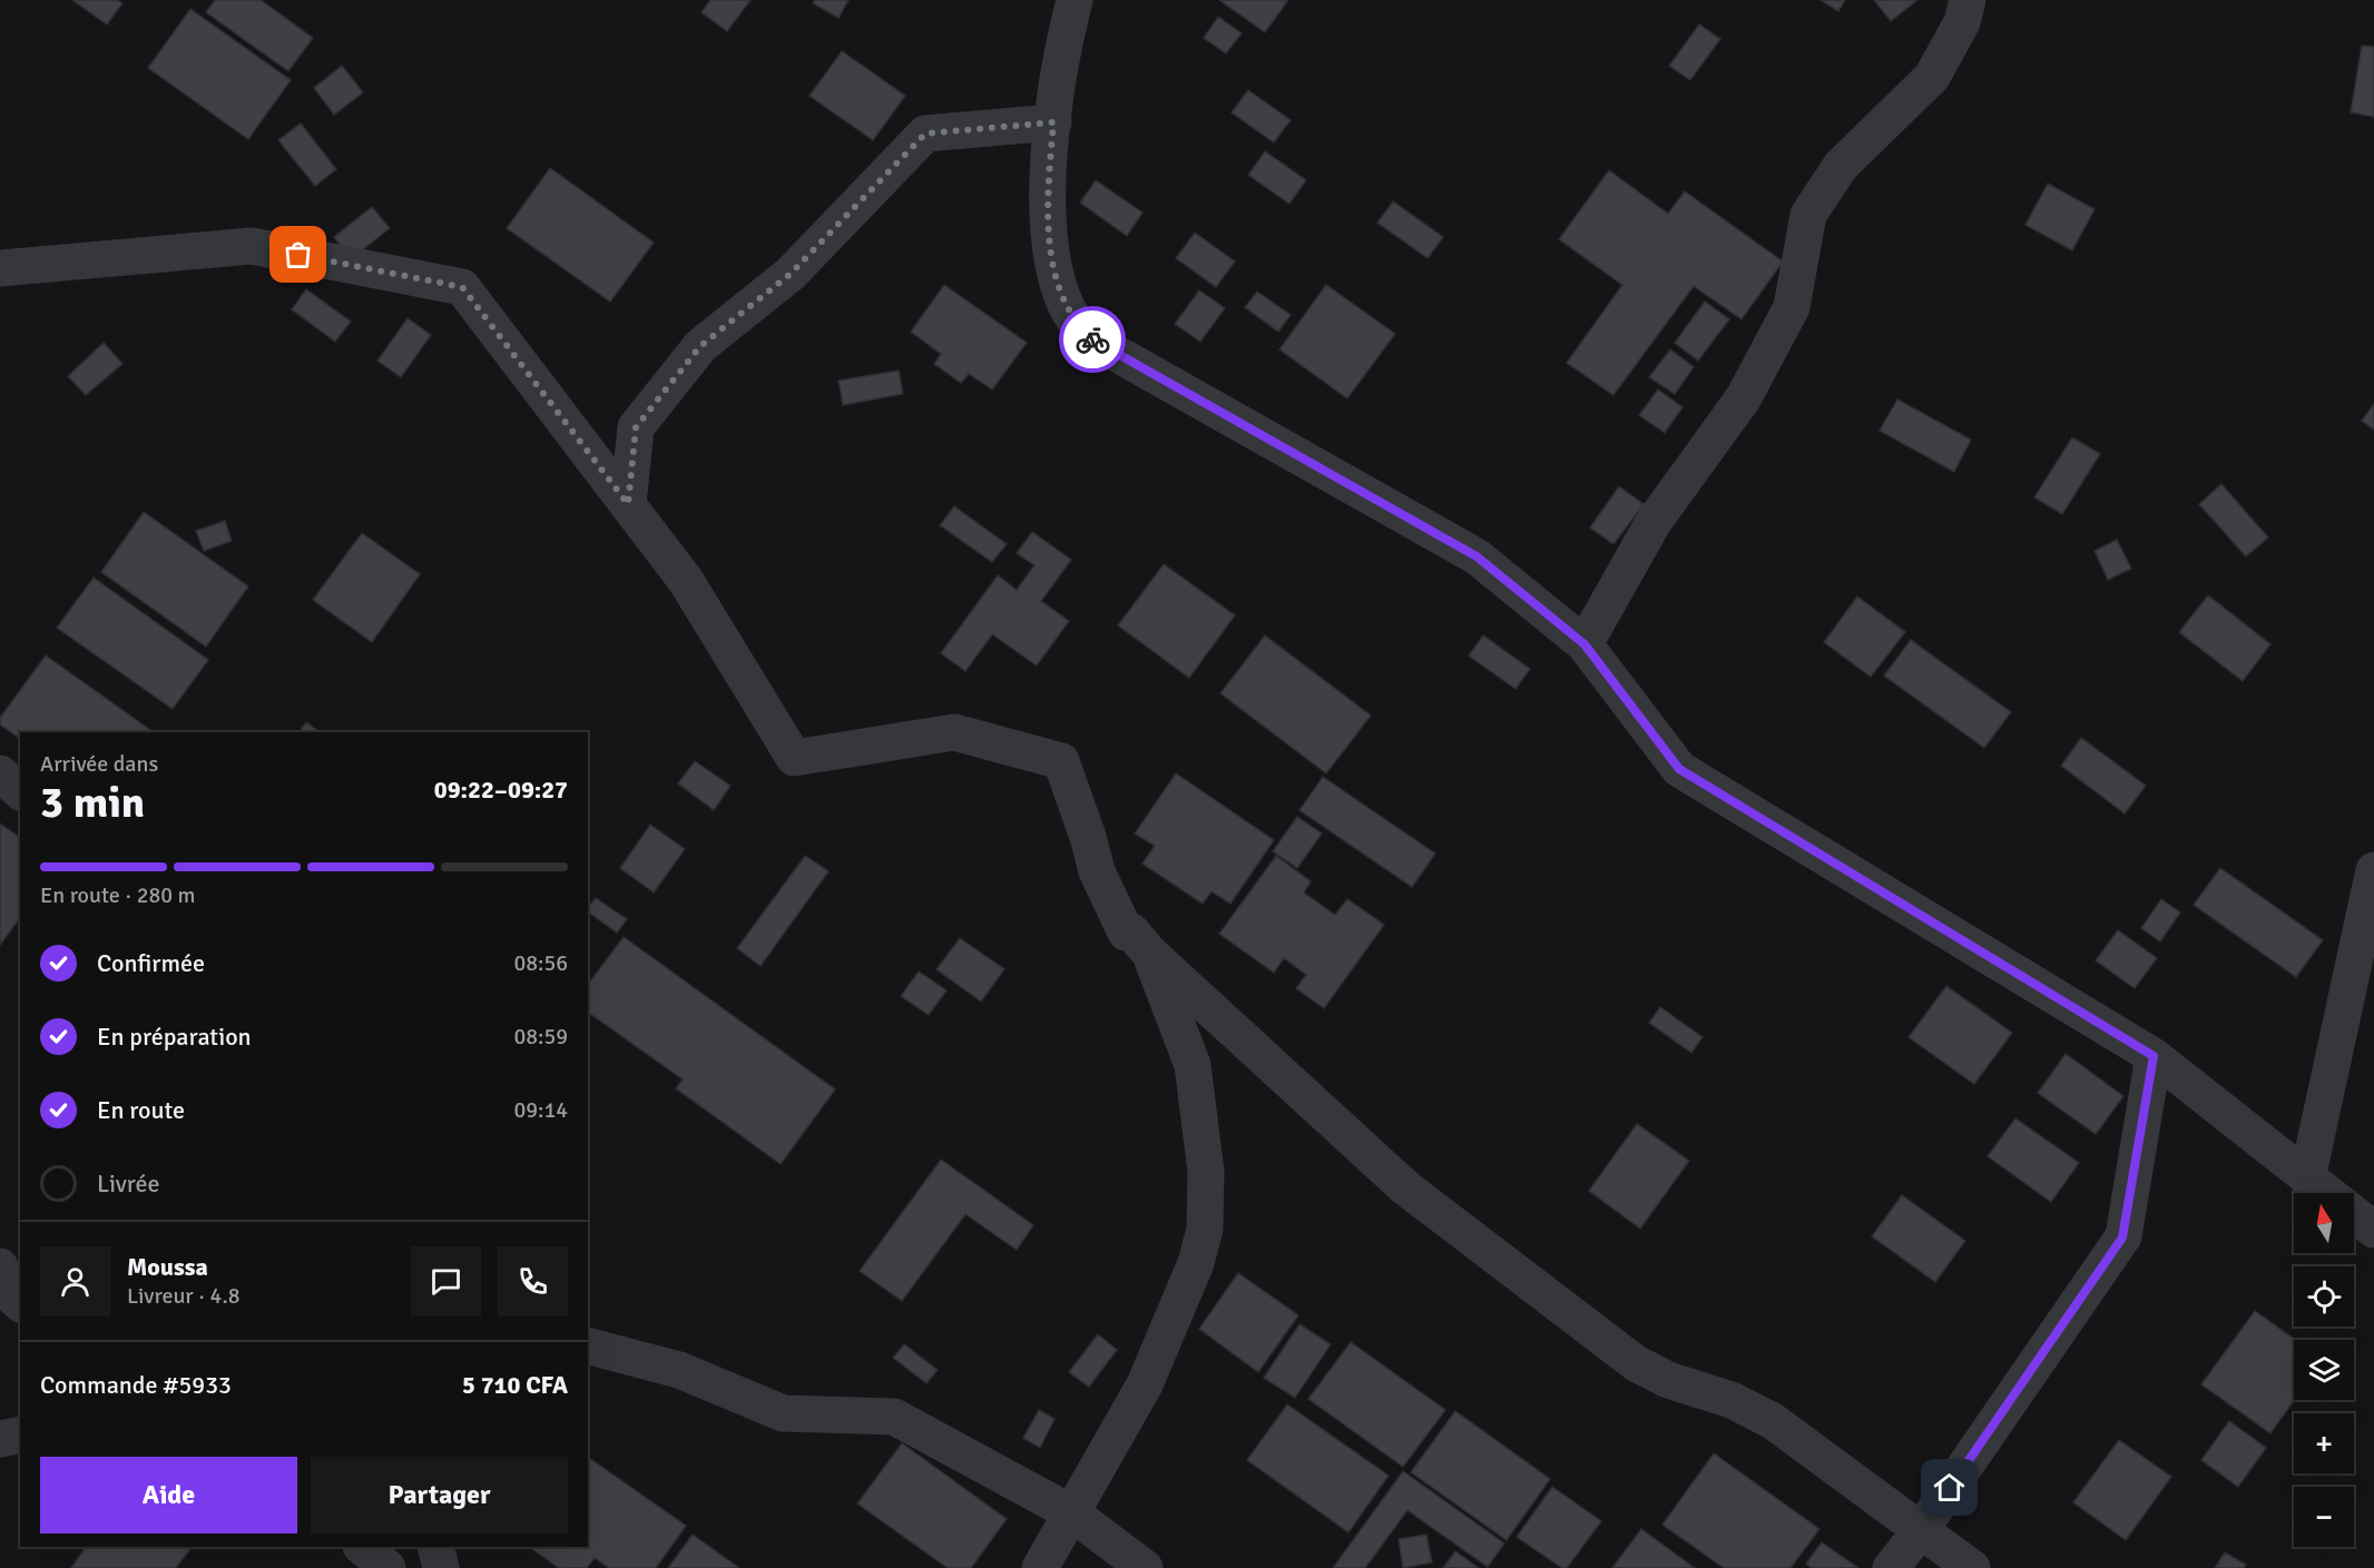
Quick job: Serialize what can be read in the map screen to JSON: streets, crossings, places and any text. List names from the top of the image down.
{
  "north": "top",
  "page": {
    "heading": ["3 min", "Arrivée dans", "09:22–09:27"],
    "panel": [
      "Moussa",
      "Livreur · 4.8",
      "Commande #5933",
      "5 710 CFA"
    ],
    "bar": "En route · 280 m",
    "list": [
      ["Confirmée", "08:56"],
      ["En préparation", "08:59"],
      ["En route", "09:14"],
      "Livrée"
    ],
    "map_buttons": ["+", "−"],
    "buttons": ["Aide", "Partager"]
  }
}
